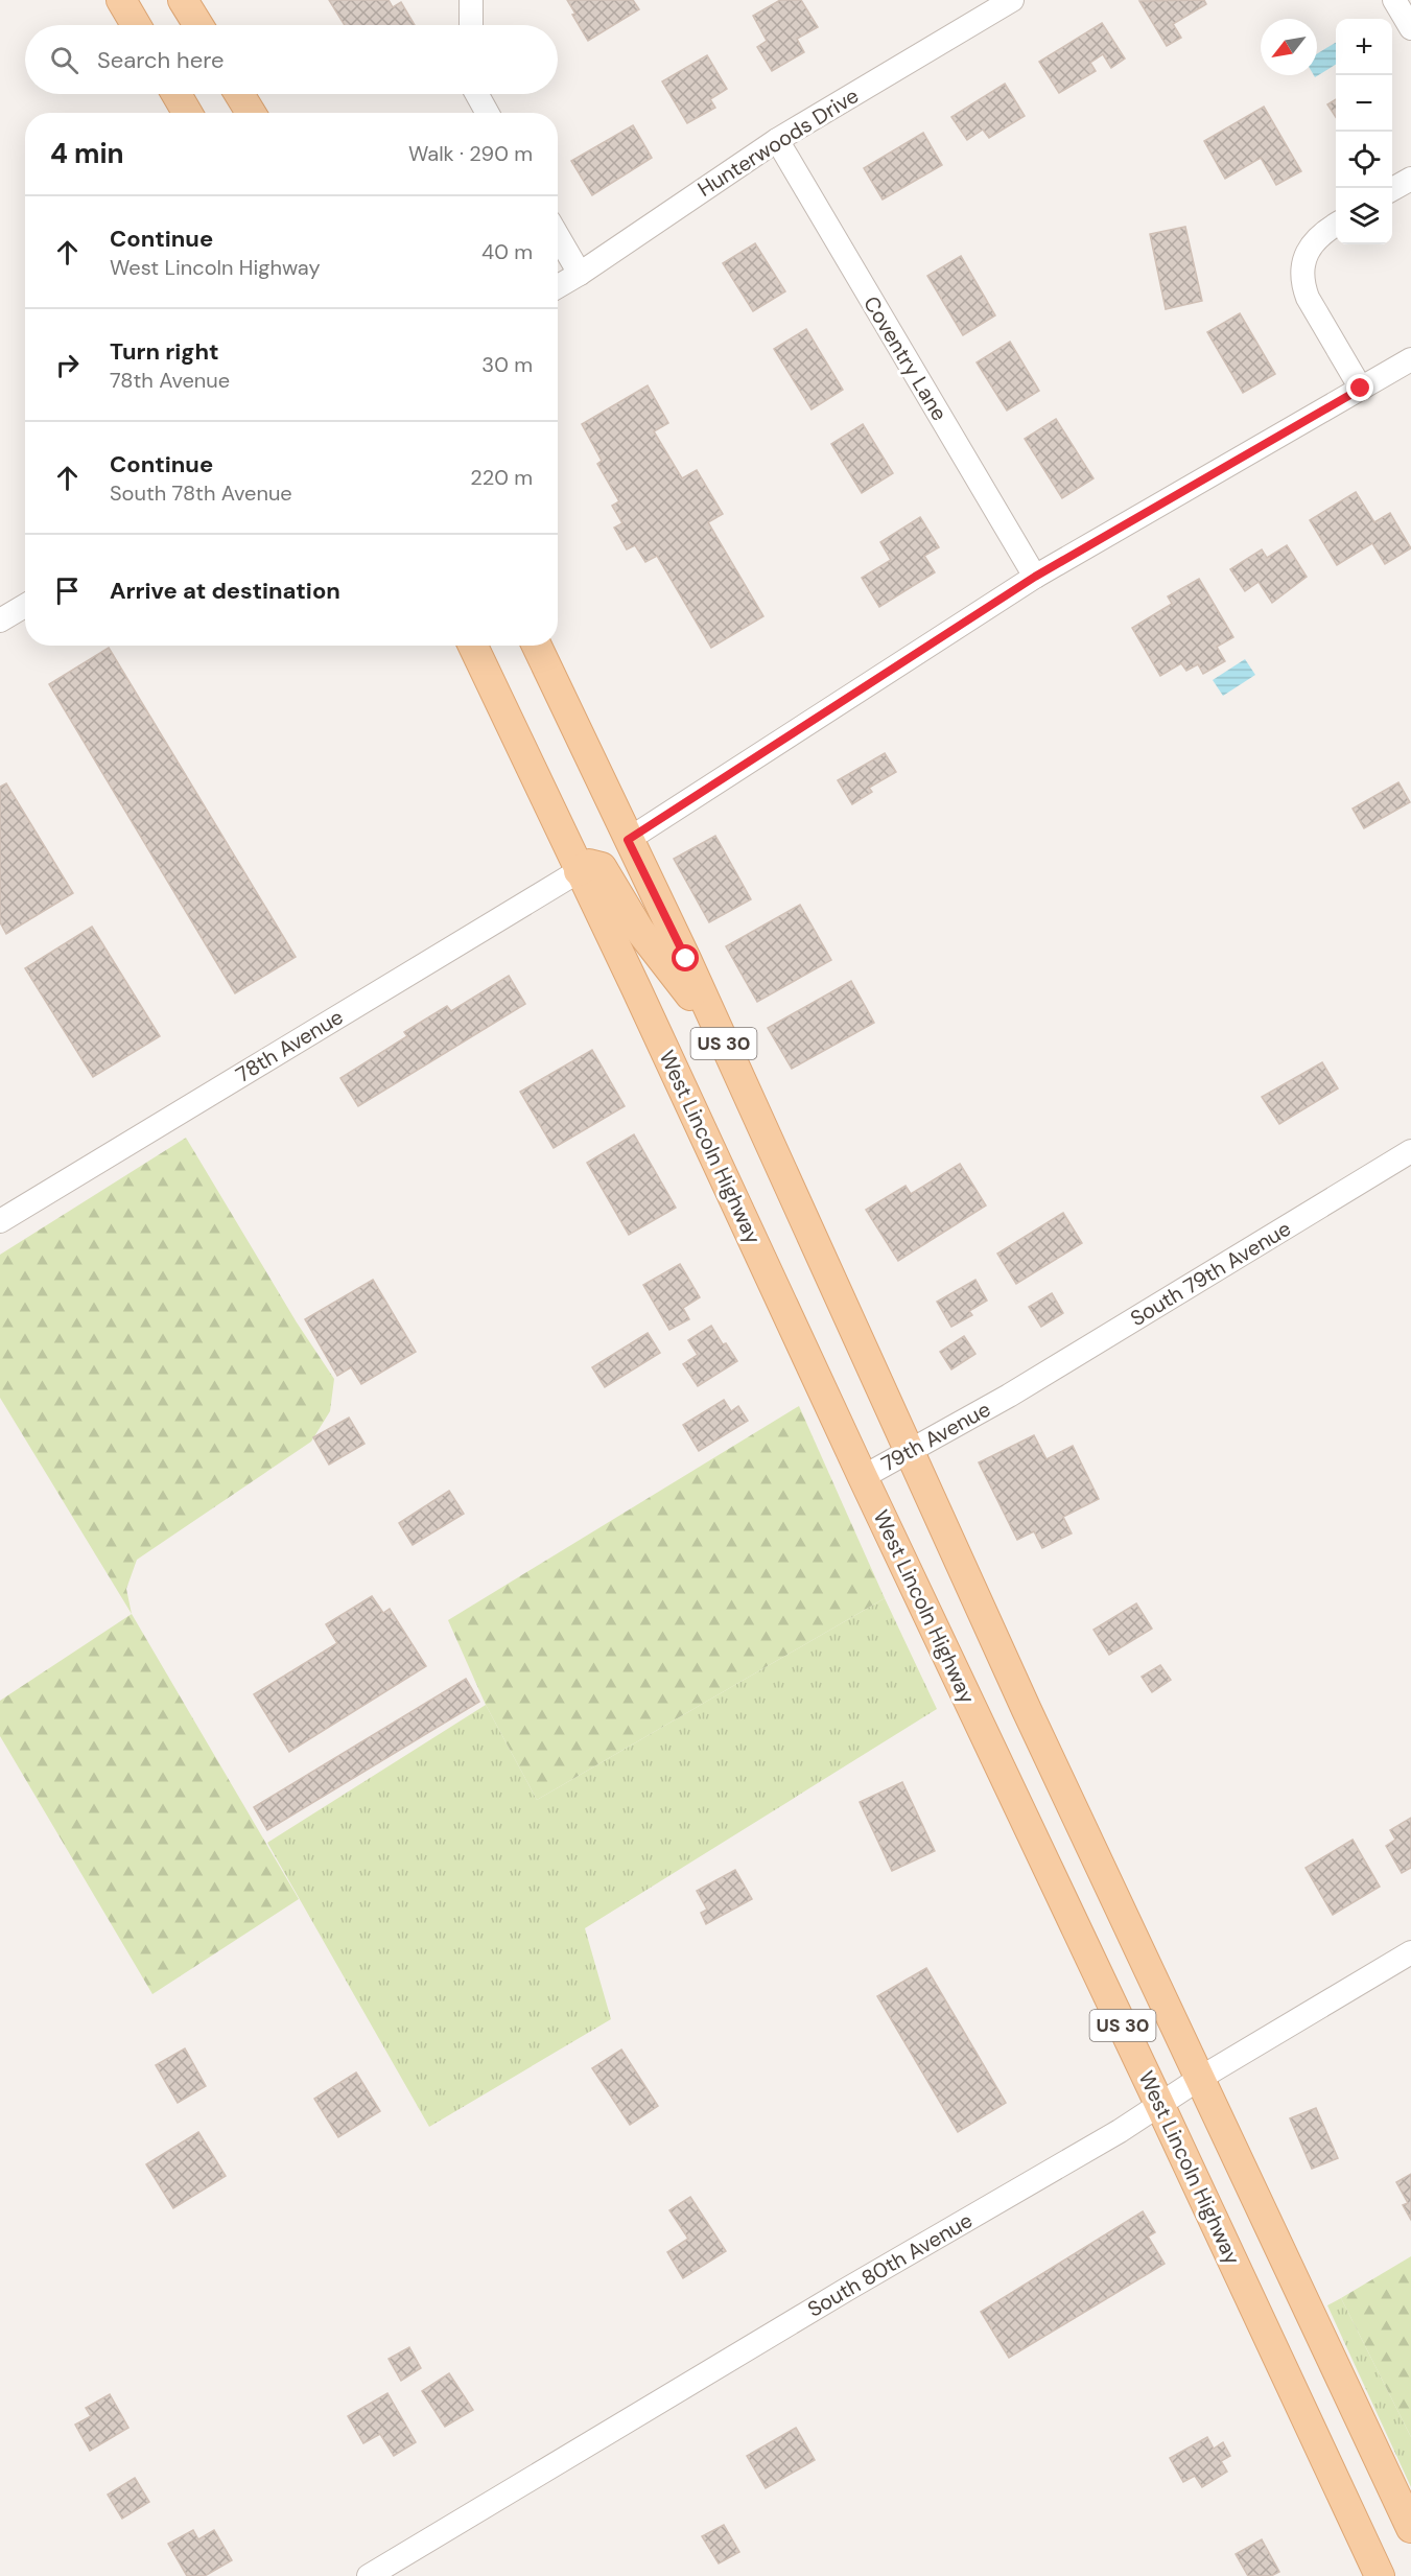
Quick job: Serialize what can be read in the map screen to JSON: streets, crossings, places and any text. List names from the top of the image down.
{
  "streets": {
    "main road": ["US 30", "West Lincoln Highway"],
    "street": [
      "Hunterwoods Drive",
      "Coventry Lane",
      "78th Avenue",
      "South 79th Avenue",
      "79th Avenue",
      "South 80th Avenue"
    ]
  },
  "crossings": [
    ["Hunterwoods Drive", "Coventry Lane"],
    ["US 30", "79th Avenue"],
    ["US 30", "South 80th Avenue"],
    ["78th Avenue", "West Lincoln Highway"],
    ["West Lincoln Highway", "79th Avenue"],
    ["West Lincoln Highway", "South 80th Avenue"],
    ["South 79th Avenue", "79th Avenue"]
  ],
  "north": "bottom left",
  "page": {
    "map_buttons": ["+", "−"],
    "search": "Search here",
    "heading": ["4 min", "Walk · 290 m"],
    "list": [
      ["Continue", "West Lincoln Highway", "40 m"],
      ["Turn right", "78th Avenue", "30 m"],
      ["Continue", "South 78th Avenue", "220 m"],
      "Arrive at destination"
    ]
  }
}
